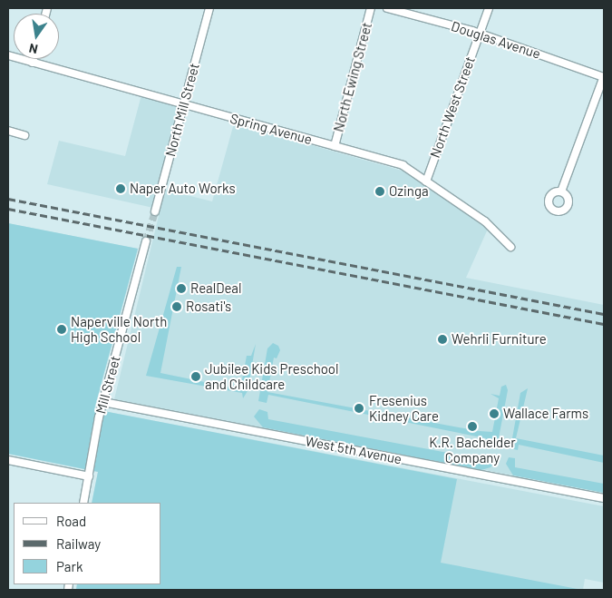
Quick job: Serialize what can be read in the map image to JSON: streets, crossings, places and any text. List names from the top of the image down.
{
  "streets": {
    "street": [
      "Douglas Avenue",
      "North Ewing Street",
      "North West Street",
      "North Mill Street",
      "Spring Avenue",
      "Mill Street",
      "West 5th Avenue"
    ]
  },
  "crossings": [
    ["Douglas Avenue", "North West Street"],
    ["North Ewing Street", "Spring Avenue"],
    ["North West Street", "Spring Avenue"],
    ["North Mill Street", "Spring Avenue"],
    ["Mill Street", "West 5th Avenue"]
  ],
  "places": [
    "Naper Auto Works",
    "Ozinga",
    "RealDeal",
    "Rosati's",
    "Naperville North High School",
    "Wehrli Furniture",
    "Jubilee Kids Preschool and Childcare",
    "Fresenius Kidney Care",
    "Wallace Farms",
    "K.R. Bachelder Company"
  ],
  "legend": ["Road", "Railway", "Park"],
  "north": "bottom"
}
